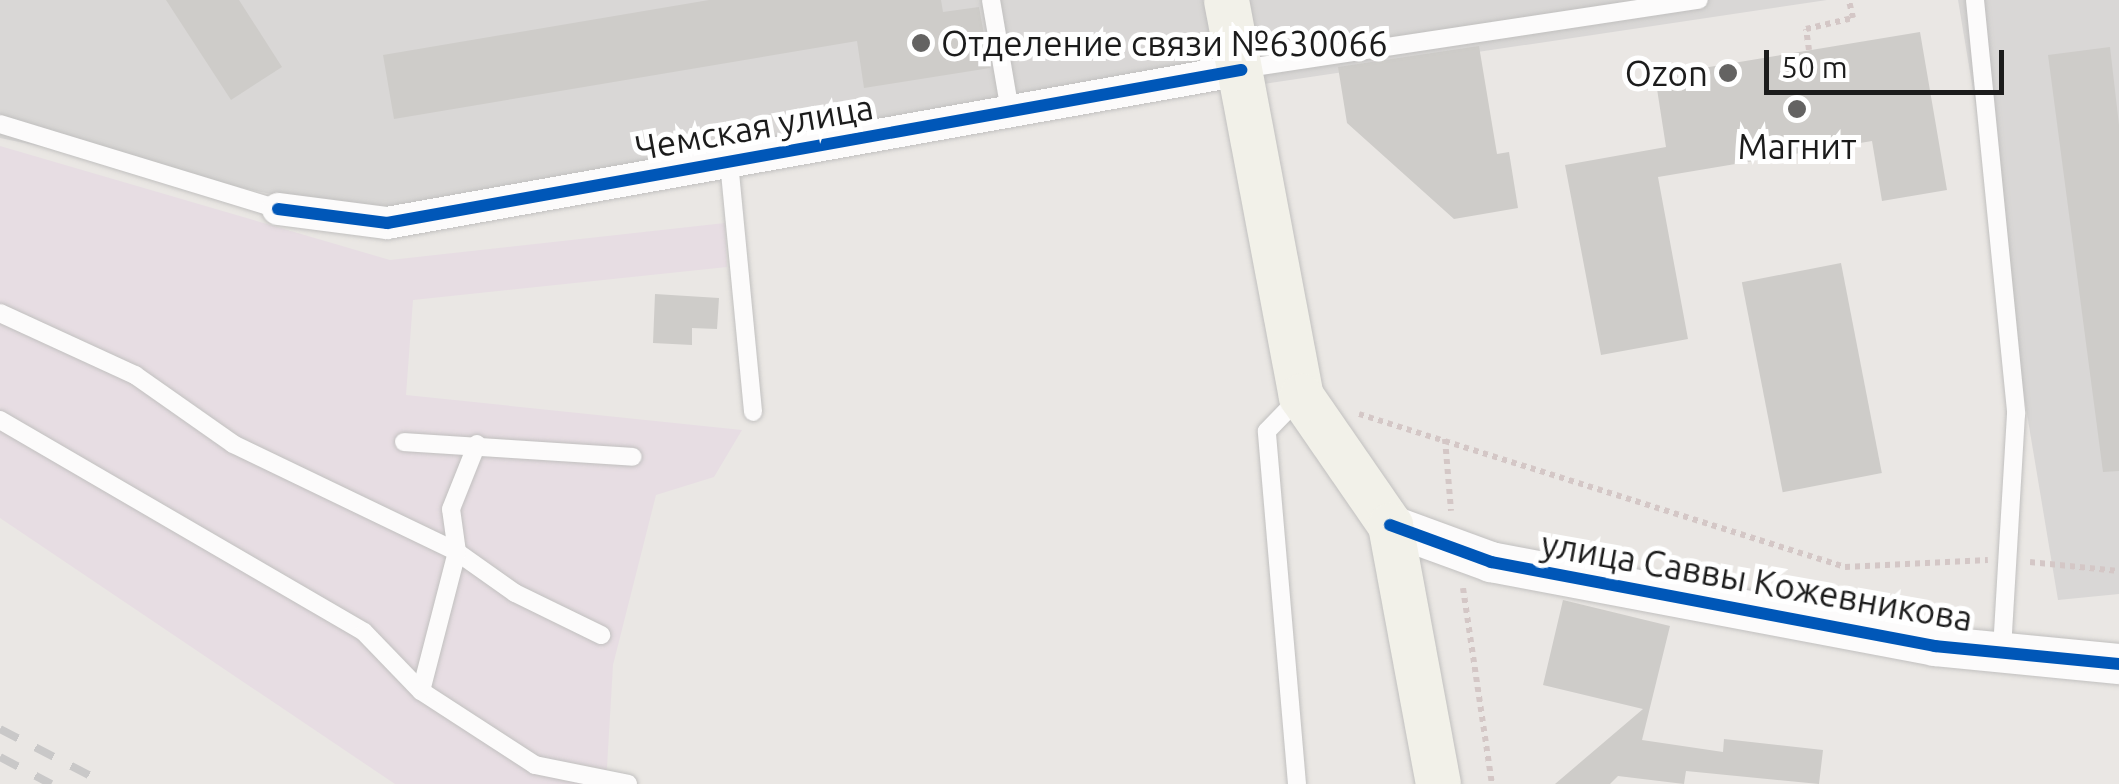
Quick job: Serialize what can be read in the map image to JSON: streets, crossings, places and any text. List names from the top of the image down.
{
  "streets": {
    "street": ["Чемская улица", "улица Саввы Кожевникова"]
  },
  "places": ["Отделение связи №630066", "Ozon", "Магнит"],
  "scale_bar": "50 m"
}
